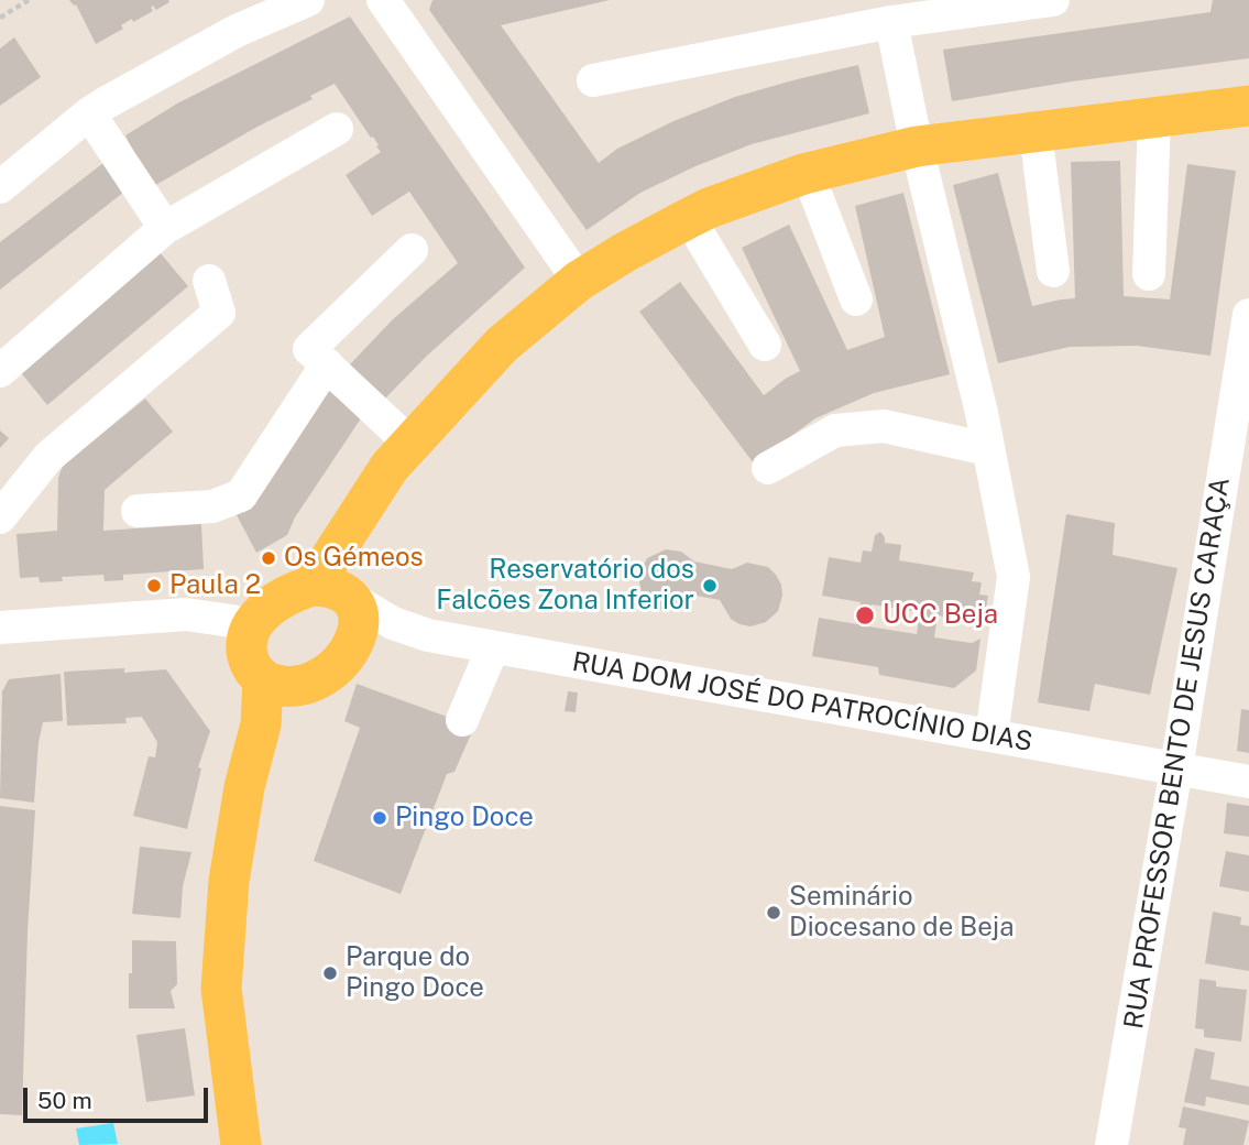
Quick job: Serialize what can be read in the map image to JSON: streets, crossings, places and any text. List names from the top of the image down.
{
  "streets": {
    "street": ["RUA DOM JOSÉ DO PATROCÍNIO DIAS", "RUA PROFESSOR BENTO DE JESUS CARAÇA"]
  },
  "crossings": [
    ["RUA DOM JOSÉ DO PATROCÍNIO DIAS", "RUA PROFESSOR BENTO DE JESUS CARAÇA"]
  ],
  "places": [
    "Os Gémeos",
    "Paula 2",
    "Reservatório dos Falcões Zona Inferior",
    "UCC Beja",
    "Pingo Doce",
    "Seminário Diocesano de Beja",
    "Parque do Pingo Doce"
  ],
  "scale_bar": "50 m"
}
